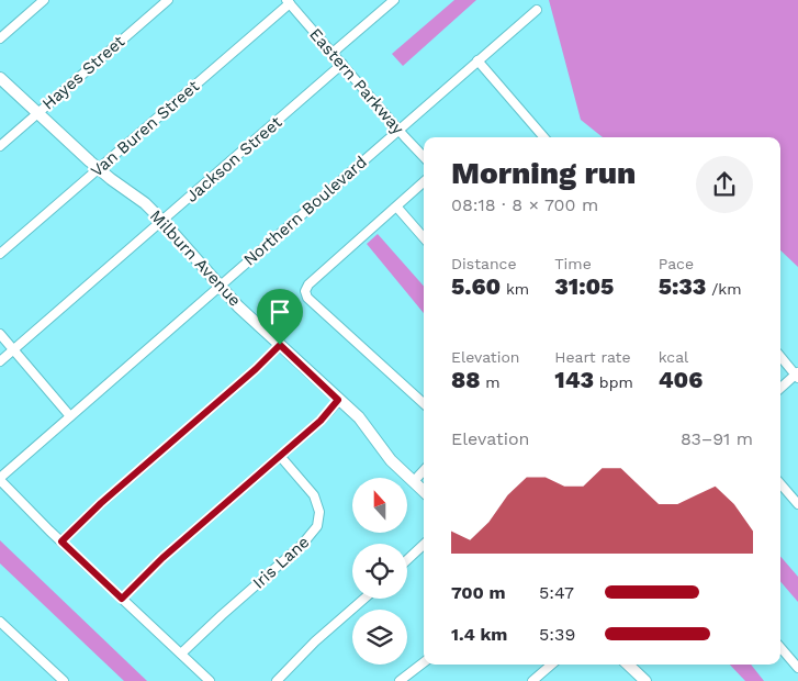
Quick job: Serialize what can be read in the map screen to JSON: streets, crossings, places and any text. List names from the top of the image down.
{
  "streets": {
    "main road": ["Milburn Avenue"],
    "street": [
      "Hayes Street",
      "Eastern Parkway",
      "Van Buren Street",
      "Jackson Street",
      "Northern Boulevard",
      "Iris Lane"
    ]
  },
  "crossings": [
    ["Hayes Street", "Milburn Avenue"],
    ["Eastern Parkway", "Van Buren Street"],
    ["Eastern Parkway", "Jackson Street"],
    ["Eastern Parkway", "Northern Boulevard"],
    ["Van Buren Street", "Milburn Avenue"],
    ["Jackson Street", "Milburn Avenue"],
    ["Northern Boulevard", "Milburn Avenue"]
  ],
  "north": "top",
  "page": {
    "heading": ["Morning run", "08:18 · 8 × 700 m"],
    "stats": [
      ["Distance", "5.60 km"],
      ["Time", "31:05"],
      ["Pace", "5:33 /km"],
      ["Elevation", "88 m"],
      ["Heart rate", "143 bpm"],
      ["kcal", "406"]
    ],
    "chart": ["Elevation", "83–91 m"],
    "list": [
      {
        "name": "700 m",
        "note": "5:47"
      },
      {
        "name": "1.4 km",
        "note": "5:39"
      }
    ]
  }
}
